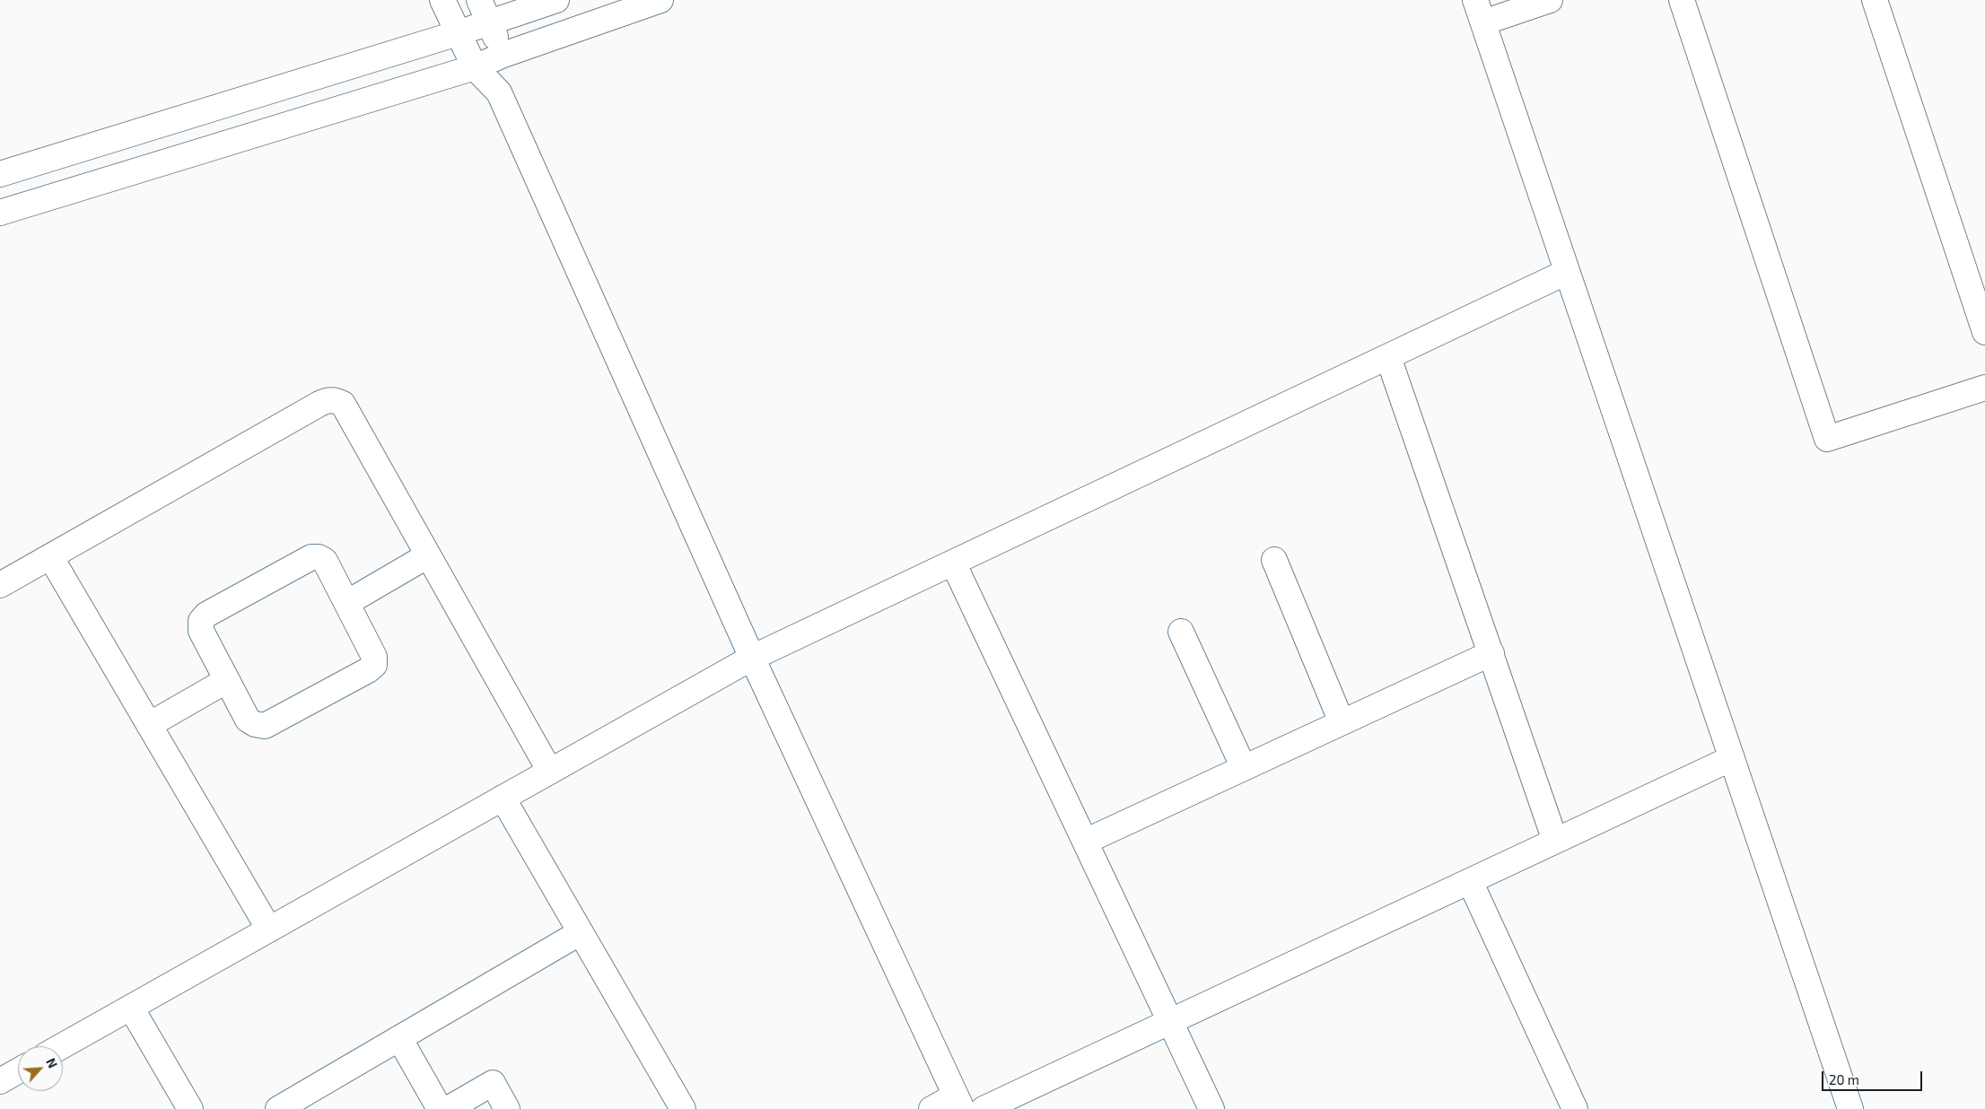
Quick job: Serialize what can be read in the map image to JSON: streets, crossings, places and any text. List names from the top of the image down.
{
  "scale_bar": "20 m",
  "north": "top right"
}
